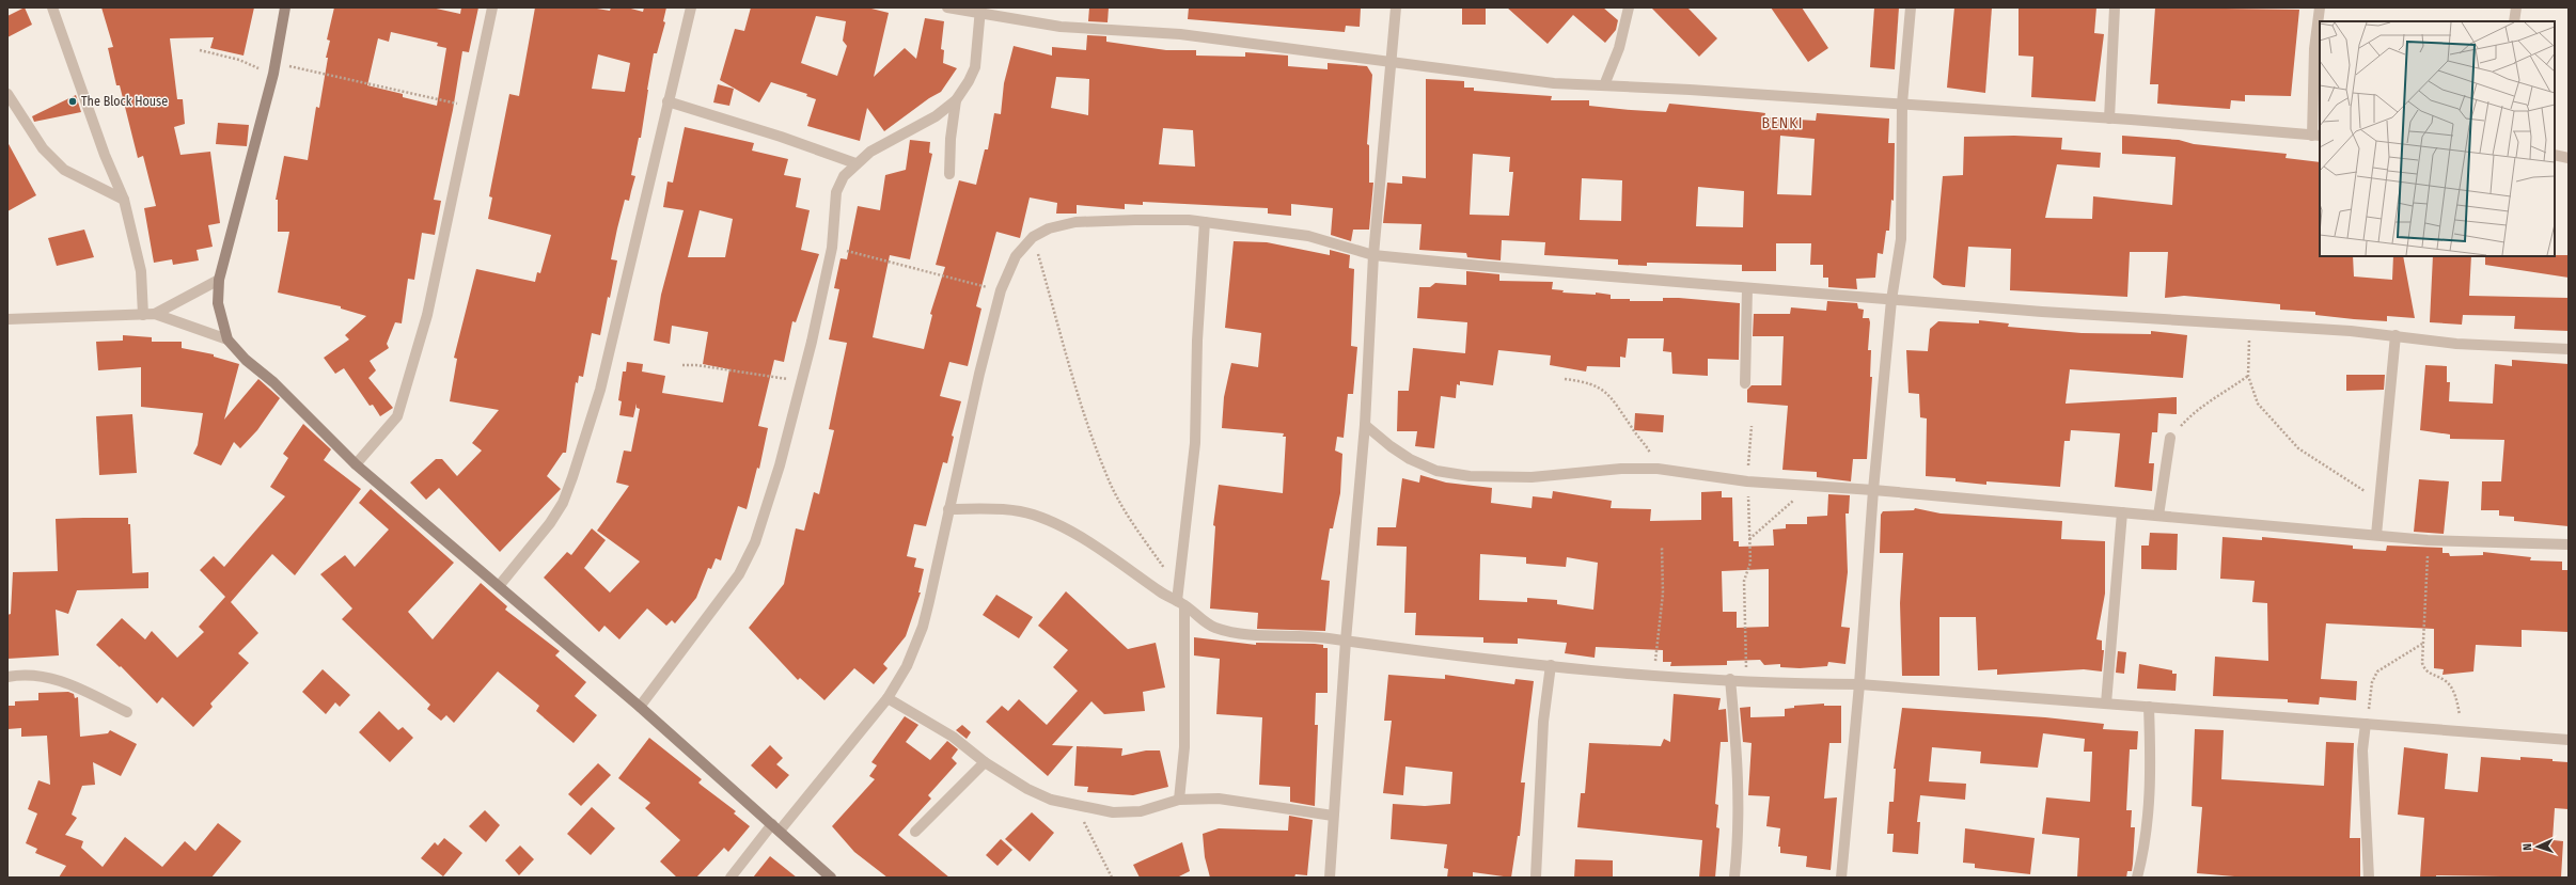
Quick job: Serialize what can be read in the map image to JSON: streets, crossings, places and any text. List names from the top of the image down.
{
  "districts": ["BENKI"],
  "places": ["The Block House"],
  "north": "left"
}
